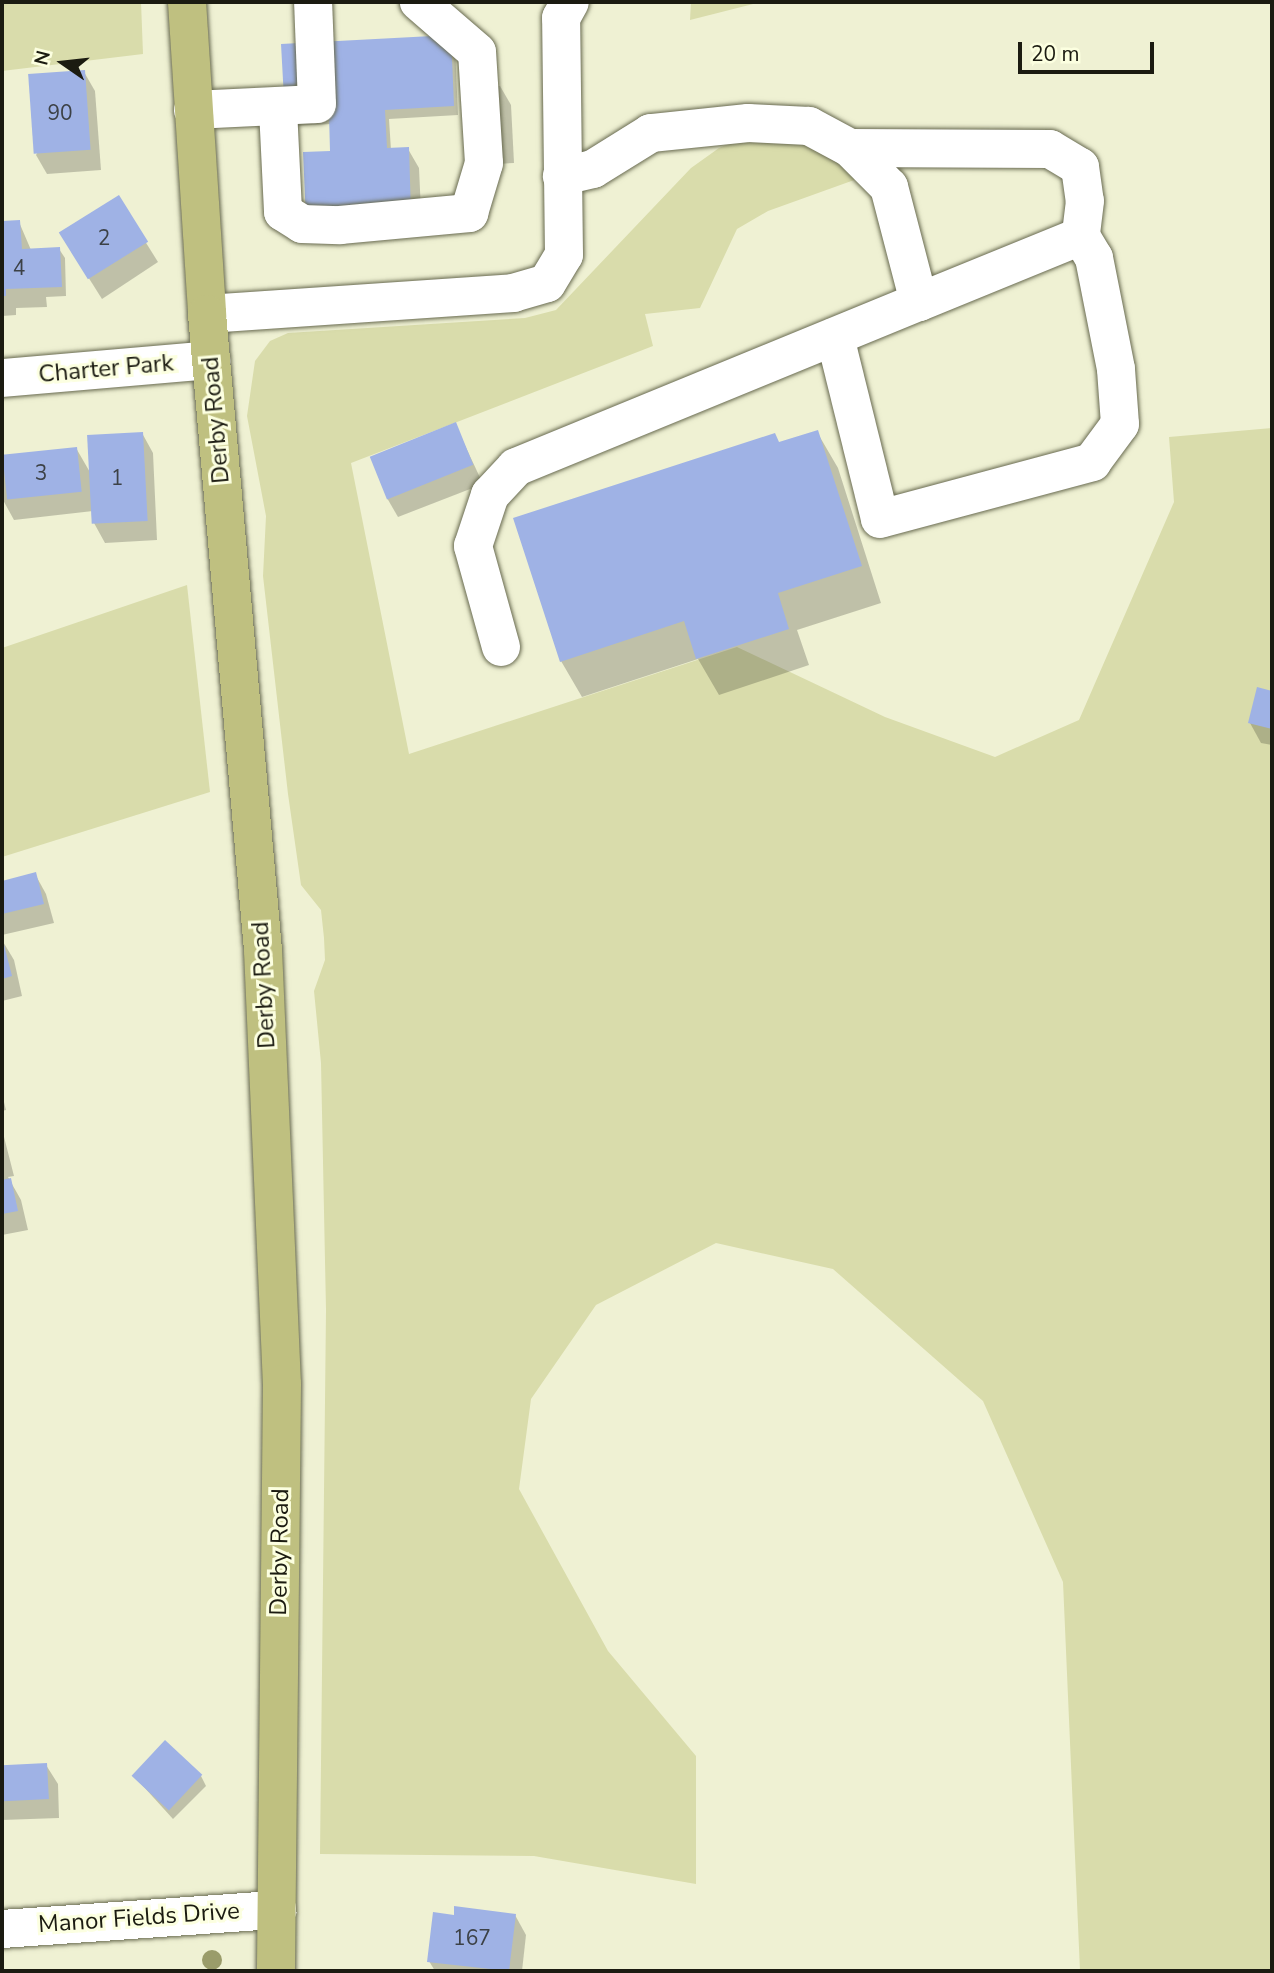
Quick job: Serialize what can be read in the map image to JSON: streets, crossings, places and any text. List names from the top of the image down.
{
  "streets": {
    "main road": ["Derby Road"],
    "street": ["Charter Park", "Manor Fields Drive"]
  },
  "crossings": [
    ["Charter Park", "Derby Road"],
    ["Derby Road", "Manor Fields Drive"]
  ],
  "house_numbers": [
    "90",
    "2",
    "4",
    "3",
    "1",
    "167"
  ],
  "scale_bar": "20 m",
  "north": "left"
}
